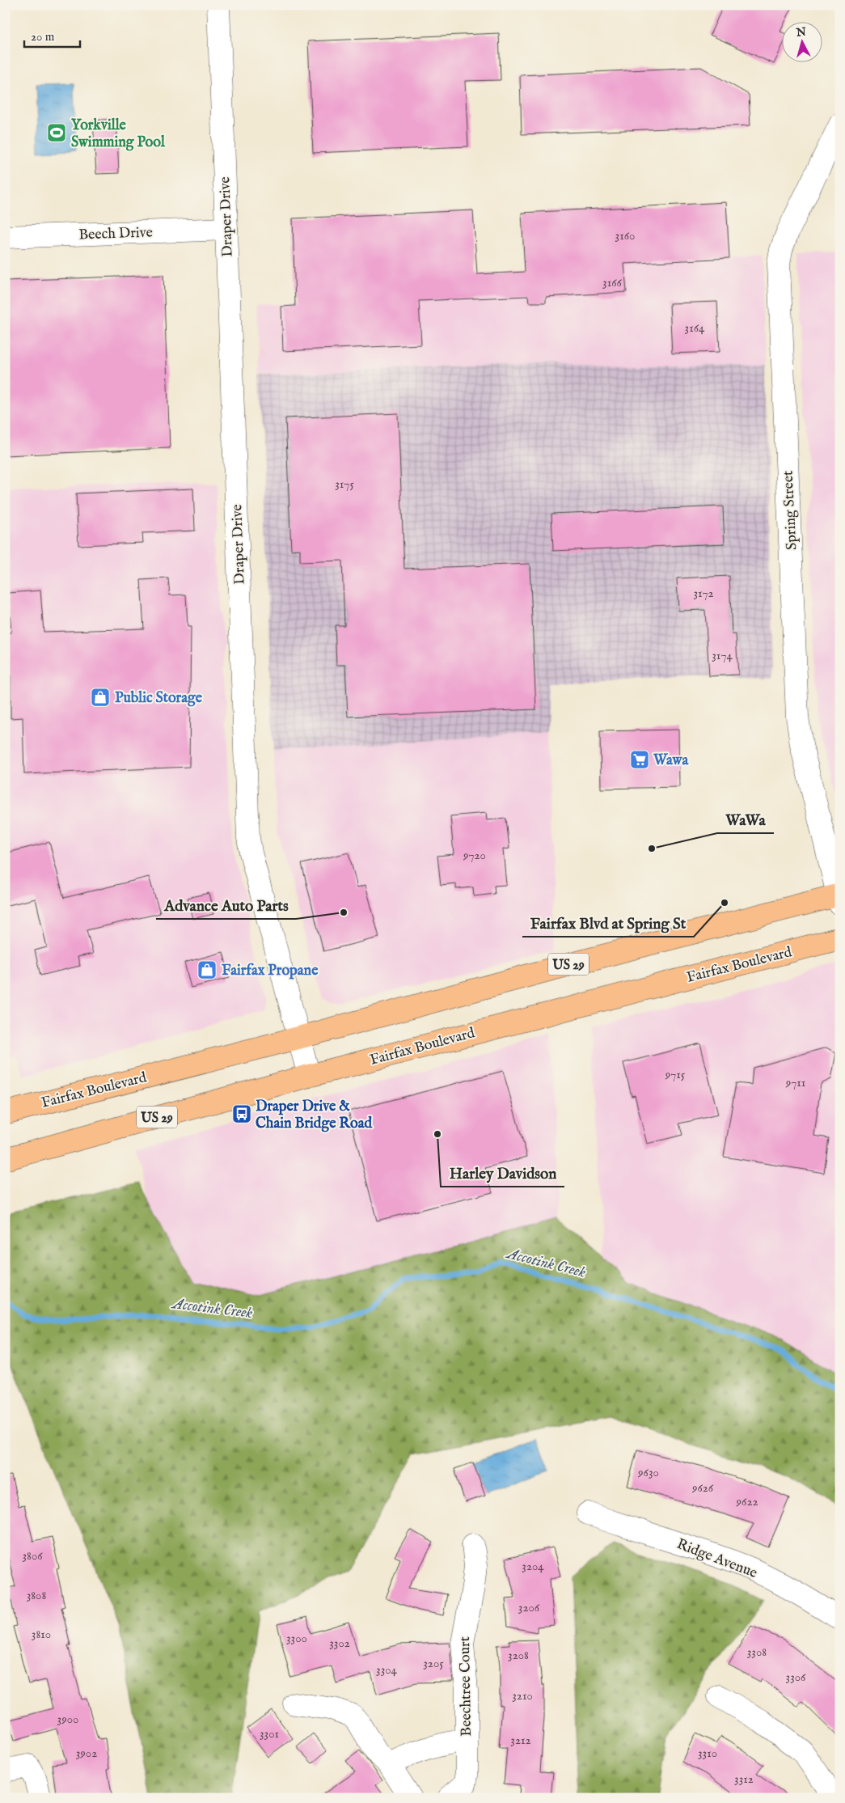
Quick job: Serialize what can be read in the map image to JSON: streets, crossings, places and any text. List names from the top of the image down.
{
  "streets": {
    "main road": ["US 29", "Fairfax Boulevard"],
    "street": [
      "Draper Drive",
      "Beech Drive",
      "Spring Street",
      "Ridge Avenue",
      "Beechtree Court"
    ]
  },
  "crossings": [
    ["Draper Drive", "Beech Drive"],
    ["Draper Drive", "Fairfax Boulevard"],
    ["Spring Street", "Fairfax Boulevard"]
  ],
  "water": ["Accotink Creek"],
  "places": {
    "sports": ["Yorkville Swimming Pool"],
    "shop": ["Public Storage", "Fairfax Propane"],
    "supermarket": ["Wawa"],
    "other": [
      "WaWa",
      "Fairfax Blvd at Spring St",
      "Advance Auto Parts",
      "Harley Davidson"
    ],
    "bus stop": ["Draper Drive & Chain Bridge Road"]
  },
  "house_numbers": [
    "3160",
    "3166",
    "3164",
    "3175",
    "3172",
    "3174",
    "9720",
    "9715",
    "9711",
    "9630",
    "9626",
    "9622",
    "3806",
    "3204",
    "3808",
    "3206",
    "3810",
    "3300",
    "3302",
    "3308",
    "3208",
    "3205",
    "3304",
    "3306",
    "3210",
    "3900",
    "3301",
    "3212",
    "3902",
    "3310",
    "3312"
  ],
  "scale_bar": "20 m",
  "north": "top"
}
